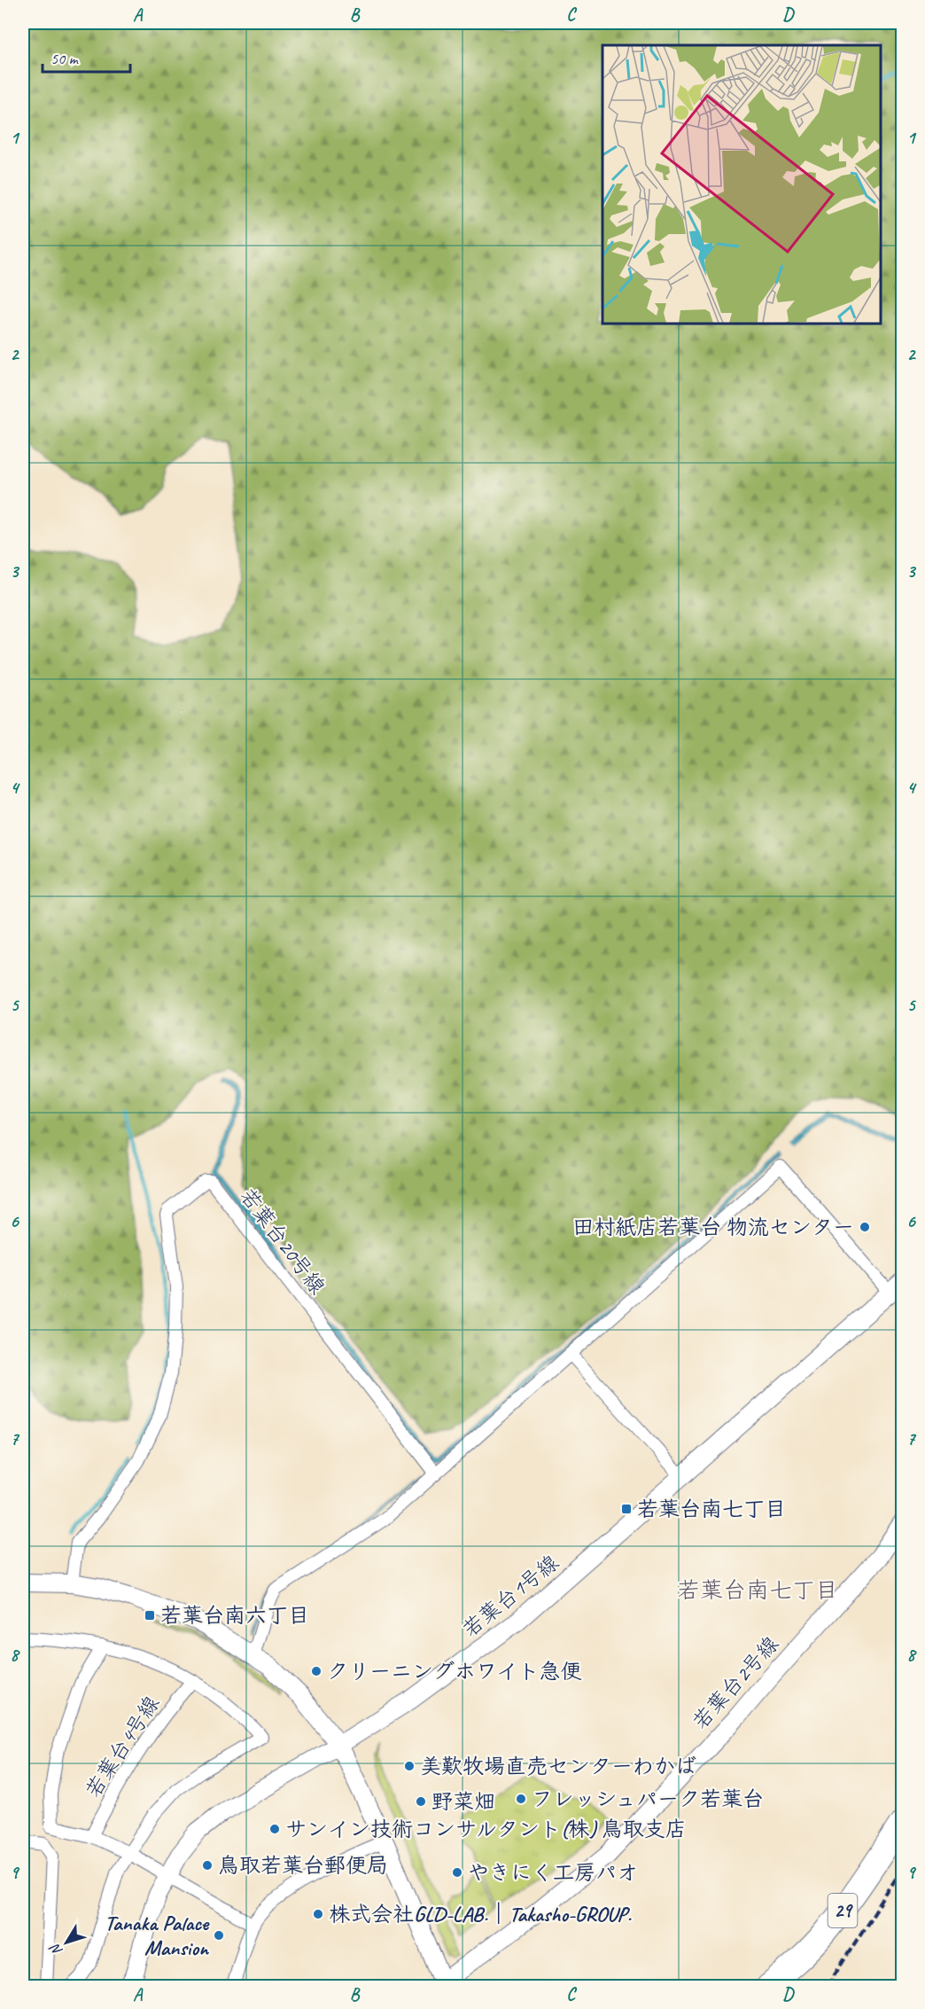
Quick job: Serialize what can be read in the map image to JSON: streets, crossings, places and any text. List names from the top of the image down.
{
  "streets": {
    "highway": ["29"],
    "street": [
      "若葉台20号線",
      "若葉台1号線",
      "若葉台2号線",
      "若葉台4号線"
    ]
  },
  "districts": ["若葉台南七丁目"],
  "places": {
    "other": [
      "田村紙店若葉台 物流センター",
      "クリーニングホワイト急便",
      "美歎牧場直売センターわかば",
      "フレッシュパーク若葉台",
      "野菜畑",
      "サンイン技術コンサルタント(株) 鳥取支店",
      "鳥取若葉台郵便局",
      "やきにく工房パオ",
      "株式会社GLD-LAB.｜Takasho-GROUP.",
      "Tanaka Palace Mansion"
    ],
    "transit": ["若葉台南七丁目", "若葉台南六丁目"]
  },
  "scale_bar": "50 m",
  "north": "bottom left",
  "grid": {
    "columns": [
      "A",
      "B",
      "C",
      "D"
    ],
    "rows": [
      "1",
      "2",
      "3",
      "4",
      "5",
      "6",
      "7",
      "8",
      "9"
    ]
  }
}
